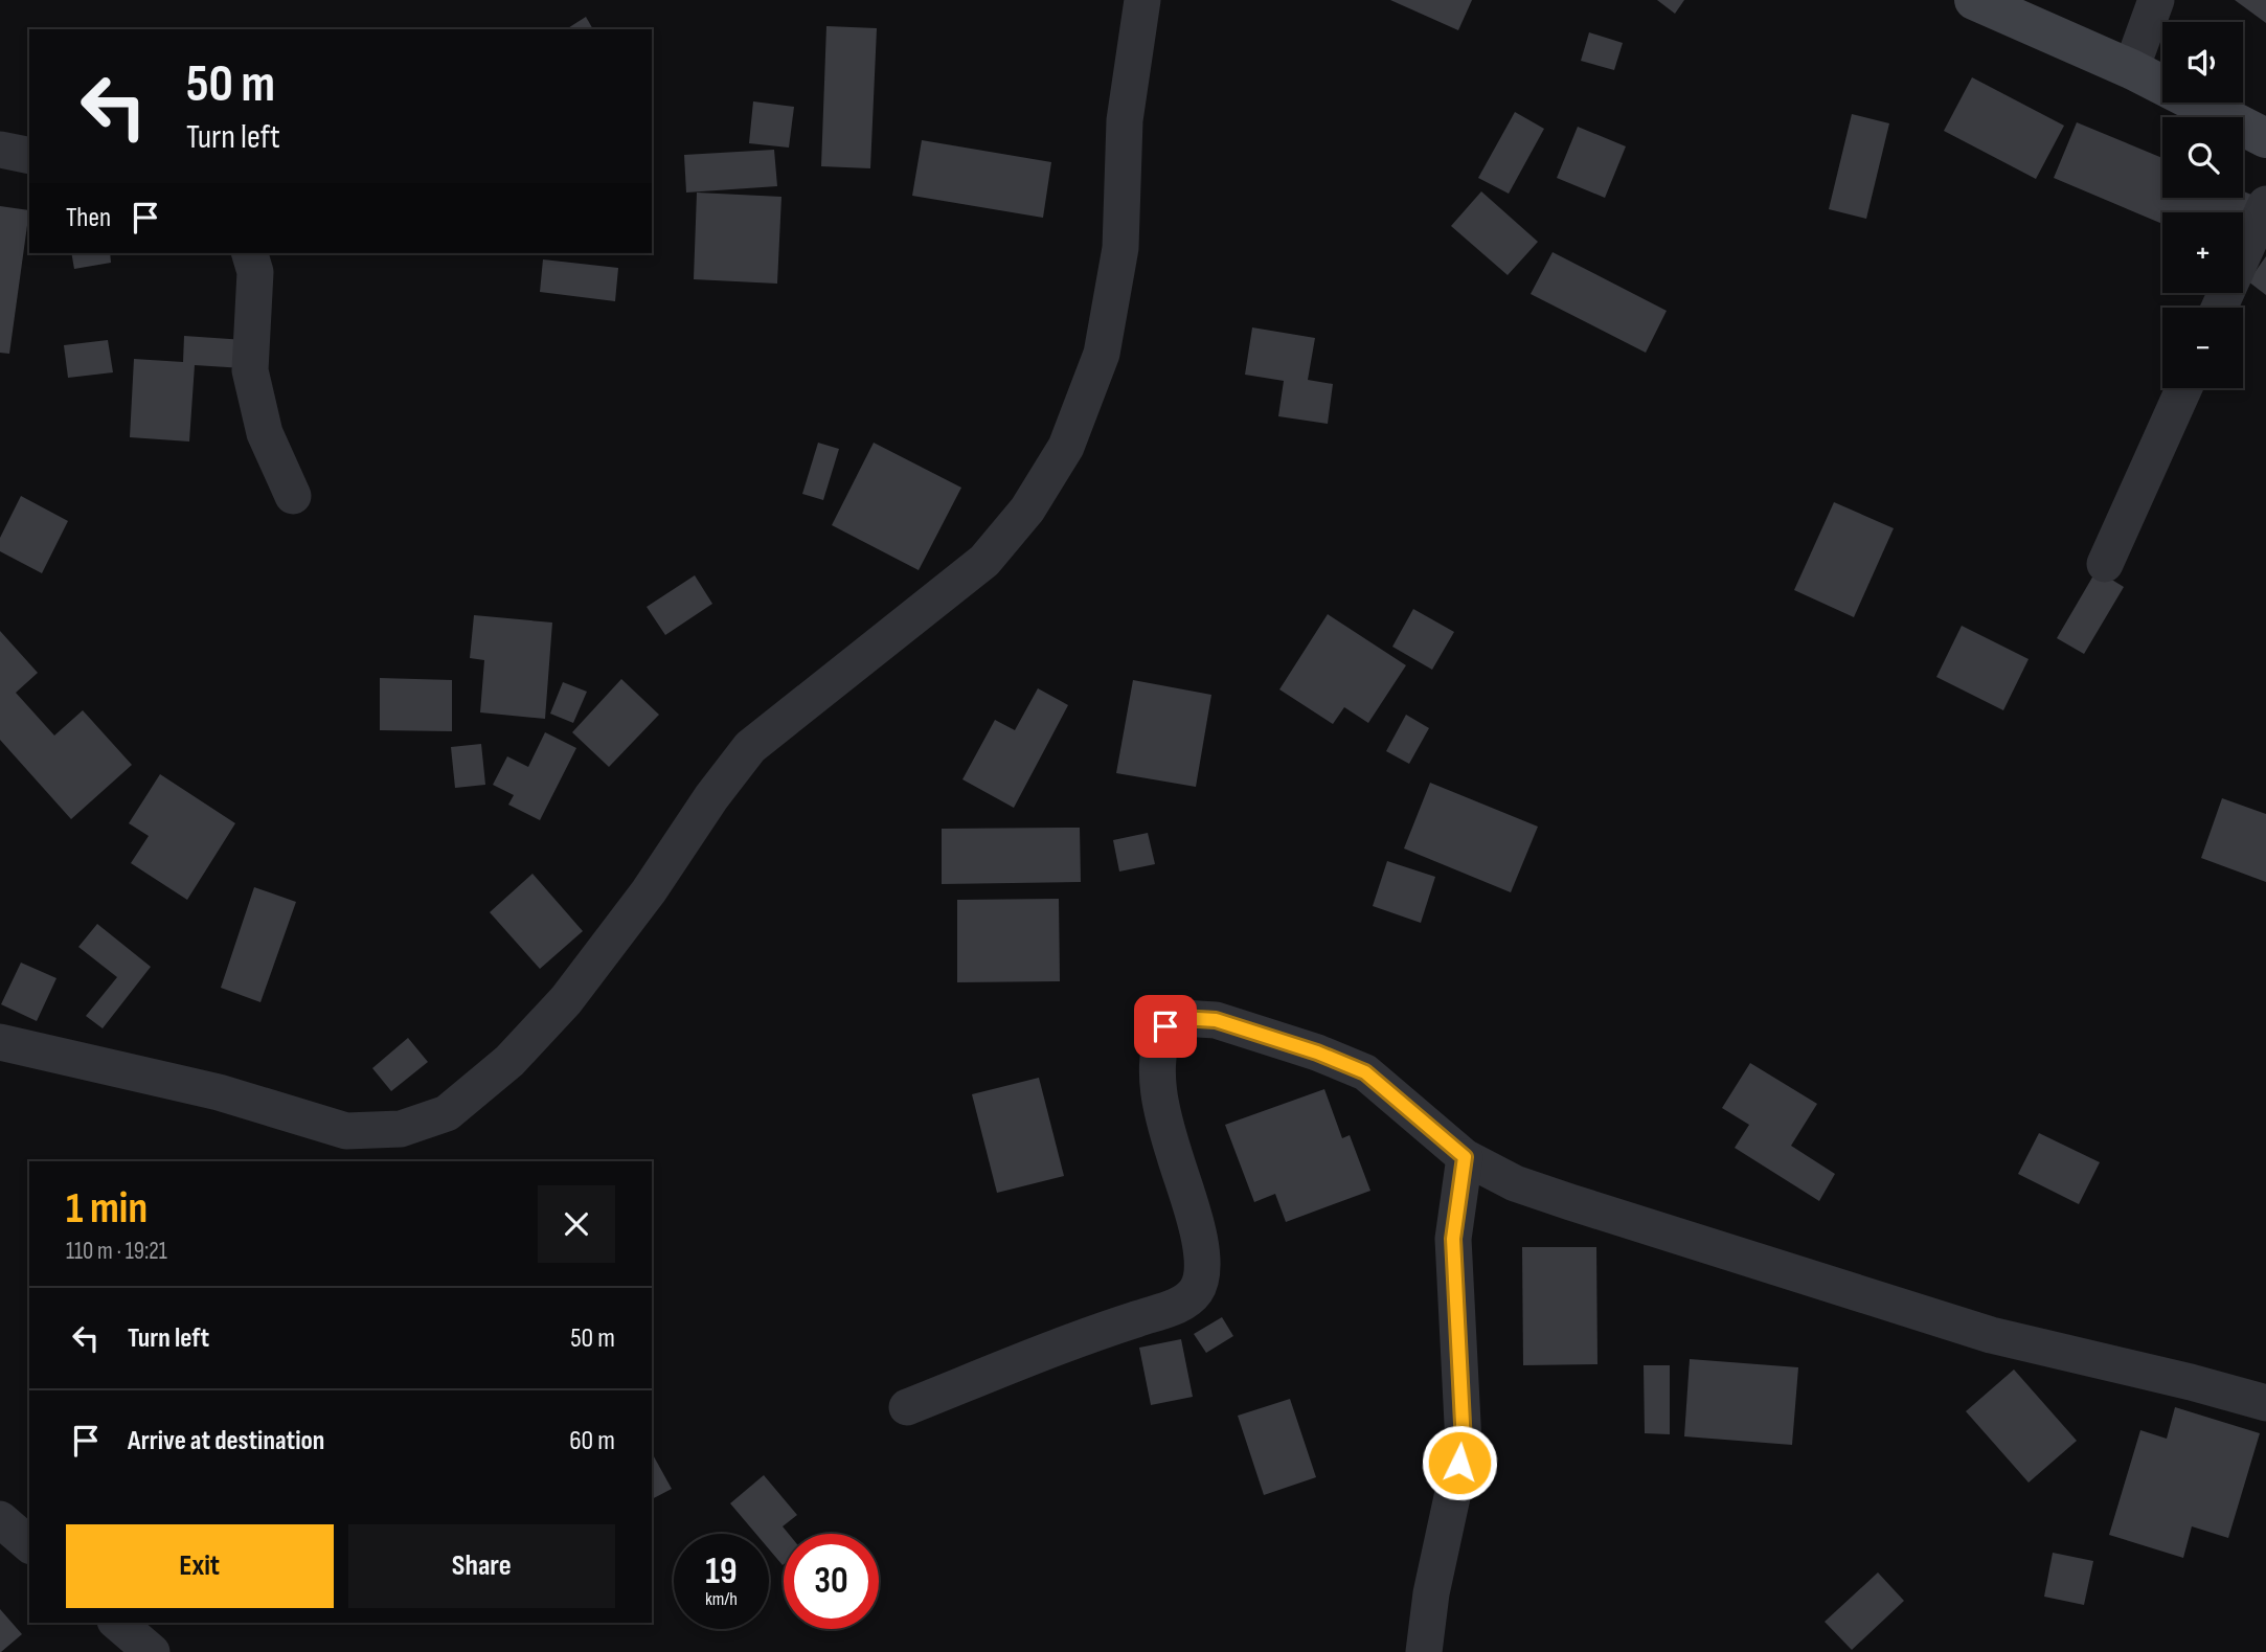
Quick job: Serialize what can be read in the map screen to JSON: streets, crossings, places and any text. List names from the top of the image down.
{
  "page": {
    "map_buttons": ["+", "−"],
    "turn": ["50 m", "Turn left"],
    "then": "Then",
    "heading": ["1 min", "110 m · 19:21"],
    "list": [
      {
        "name": "Turn left",
        "value": "50 m"
      },
      {
        "name": "Arrive at destination",
        "value": "60 m"
      }
    ],
    "buttons": ["Exit", "Share"],
    "speed": "19 km/h",
    "limit": "30"
  }
}
